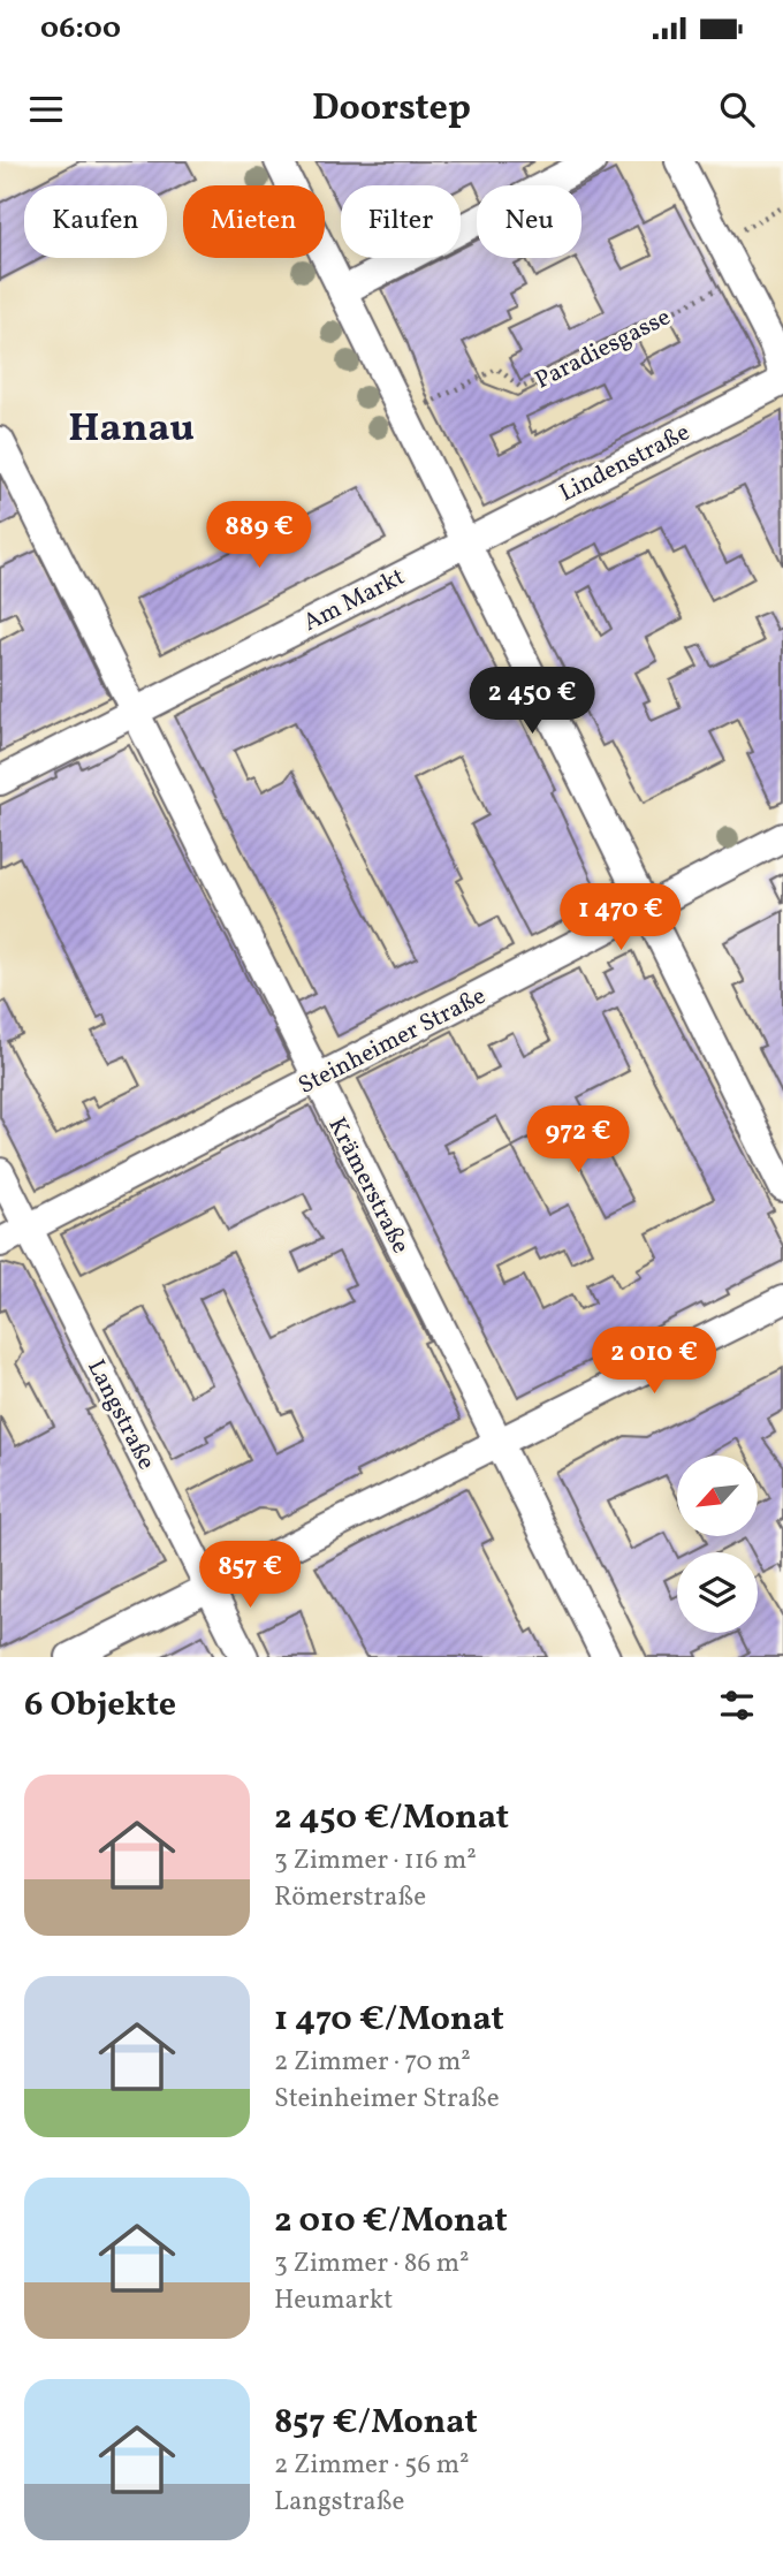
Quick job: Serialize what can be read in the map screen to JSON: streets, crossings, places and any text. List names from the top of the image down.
{
  "streets": {
    "street": [
      "Lindenstraße",
      "Am Markt",
      "Steinheimer Straße",
      "Krämerstraße",
      "Langstraße"
    ],
    "path": ["Paradiesgasse"]
  },
  "crossings": [
    ["Lindenstraße", "Am Markt"],
    ["Am Markt", "Krämerstraße"],
    ["Steinheimer Straße", "Krämerstraße"],
    ["Steinheimer Straße", "Langstraße"]
  ],
  "districts": ["Hanau"],
  "north": "bottom left",
  "page": {
    "status": "06:00",
    "header": "Doorstep",
    "chip": [
      "Kaufen",
      "Mieten",
      "Filter",
      "Neu"
    ],
    "price": [
      "889 €",
      "2 450 €",
      "1 470 €",
      "972 €",
      "2 010 €",
      "857 €"
    ],
    "heading": "6 Objekte",
    "list": [
      {
        "name": "2 450 €/Monat",
        "note": "3 Zimmer · 116 m² · Römerstraße"
      },
      {
        "name": "1 470 €/Monat",
        "note": "2 Zimmer · 70 m² · Steinheimer Straße"
      },
      {
        "name": "2 010 €/Monat",
        "note": "3 Zimmer · 86 m² · Heumarkt"
      },
      {
        "name": "857 €/Monat",
        "note": "2 Zimmer · 56 m² · Langstraße"
      }
    ]
  }
}
